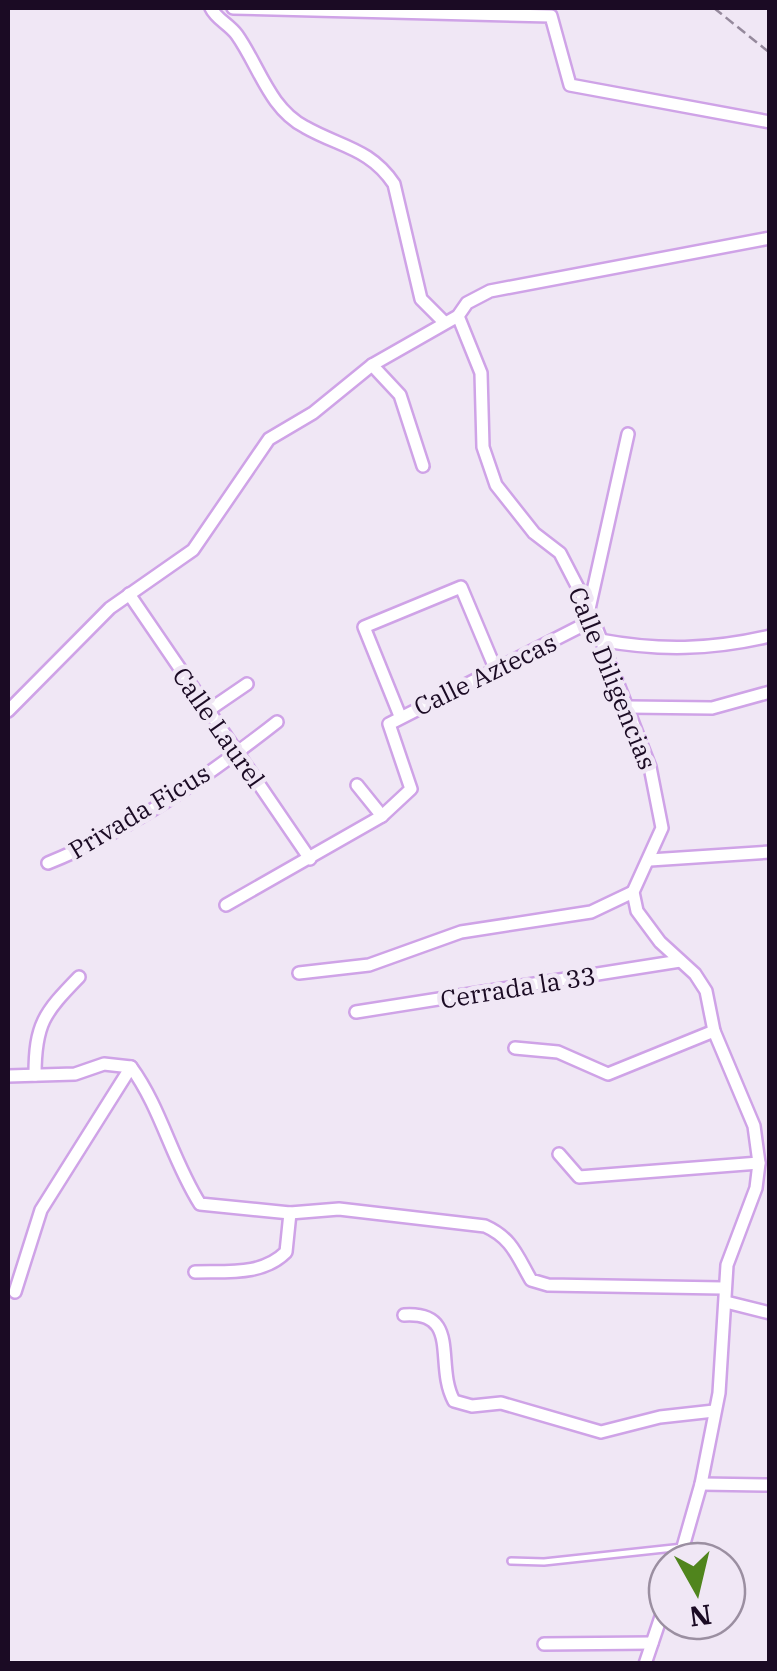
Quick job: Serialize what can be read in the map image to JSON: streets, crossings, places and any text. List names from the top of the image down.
{
  "streets": {
    "street": [
      "Calle Aztecas",
      "Calle Diligencias",
      "Calle Laurel",
      "Privada Ficus",
      "Cerrada la 33"
    ]
  },
  "crossings": [
    ["Calle Aztecas", "Calle Diligencias"],
    ["Calle Aztecas", "Calle Laurel"],
    ["Calle Laurel", "Privada Ficus"]
  ],
  "north": "bottom"
}
